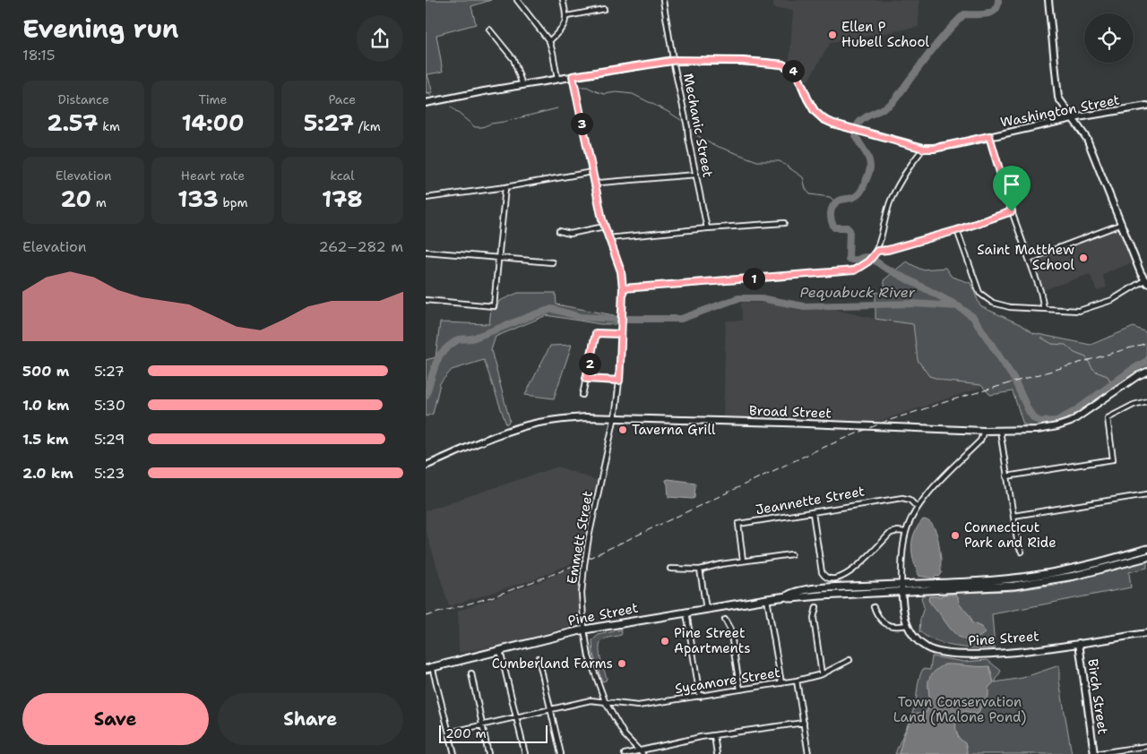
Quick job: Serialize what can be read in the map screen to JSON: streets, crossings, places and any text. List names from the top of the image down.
{
  "streets": {
    "highway": ["Pine Street"],
    "main road": ["Washington Street", "Broad Street", "Birch Street"],
    "street": [
      "Mechanic Street",
      "Jeannette Street",
      "Emmett Street",
      "Sycamore Street"
    ]
  },
  "crossings": [
    ["Broad Street", "Emmett Street"],
    ["Emmett Street", "Pine Street"],
    ["Emmett Street", "Sycamore Street"],
    ["Pine Street", "Birch Street"]
  ],
  "water": ["Pequabuck River"],
  "parks": ["Town Conservation Land (Malone Pond)"],
  "places": [
    "Ellen P Hubell School",
    "Saint Matthew School",
    "Taverna Grill",
    "Connecticut Park and Ride",
    "Pine Street Apartments",
    "Cumberland Farms"
  ],
  "scale_bar": "200 m",
  "page": {
    "heading": ["Evening run", "18:15"],
    "pins": [
      "4",
      "3",
      "1",
      "2"
    ],
    "stats": [
      ["Distance", "2.57 km"],
      ["Time", "14:00"],
      ["Pace", "5:27 /km"],
      ["Elevation", "20 m"],
      ["Heart rate", "133 bpm"],
      ["kcal", "178"]
    ],
    "chart": ["Elevation", "262–282 m"],
    "list": [
      {
        "name": "500 m",
        "note": "5:27"
      },
      {
        "name": "1.0 km",
        "note": "5:30"
      },
      {
        "name": "1.5 km",
        "note": "5:29"
      },
      {
        "name": "2.0 km",
        "note": "5:23"
      }
    ],
    "buttons": ["Save", "Share"],
    "scale": "200 m"
  }
}
